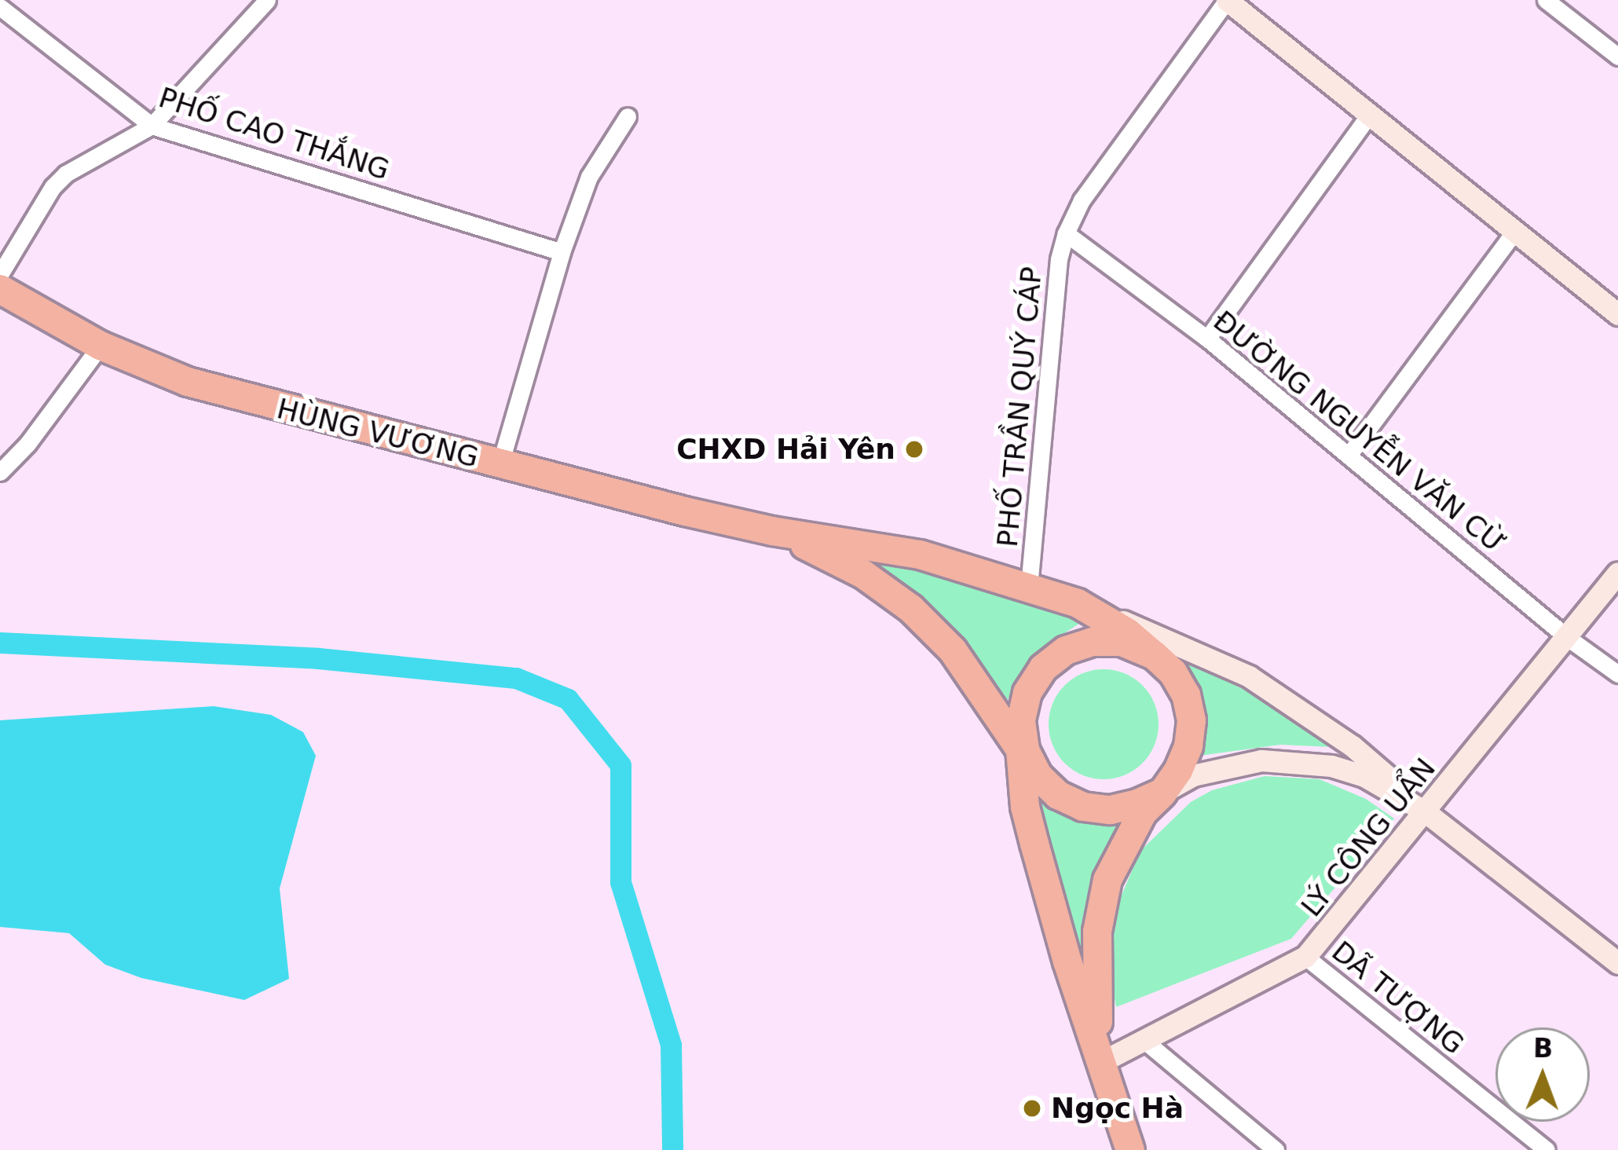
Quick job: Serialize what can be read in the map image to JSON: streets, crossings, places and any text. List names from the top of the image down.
{
  "streets": {
    "highway": ["HÙNG VƯƠNG"],
    "street": [
      "PHỐ CAO THẮNG",
      "PHỐ TRẦN QUÝ CÁP",
      "ĐƯỜNG NGUYỄN VĂN CỪ",
      "LÝ CÔNG UẨN",
      "DÃ TƯỢNG"
    ]
  },
  "crossings": [
    ["PHỐ TRẦN QUÝ CÁP", "ĐƯỜNG NGUYỄN VĂN CỪ"],
    ["ĐƯỜNG NGUYỄN VĂN CỪ", "LÝ CÔNG UẨN"],
    ["LÝ CÔNG UẨN", "DÃ TƯỢNG"]
  ],
  "places": ["CHXD Hải Yên", "Ngọc Hà"],
  "north": "top"
}
